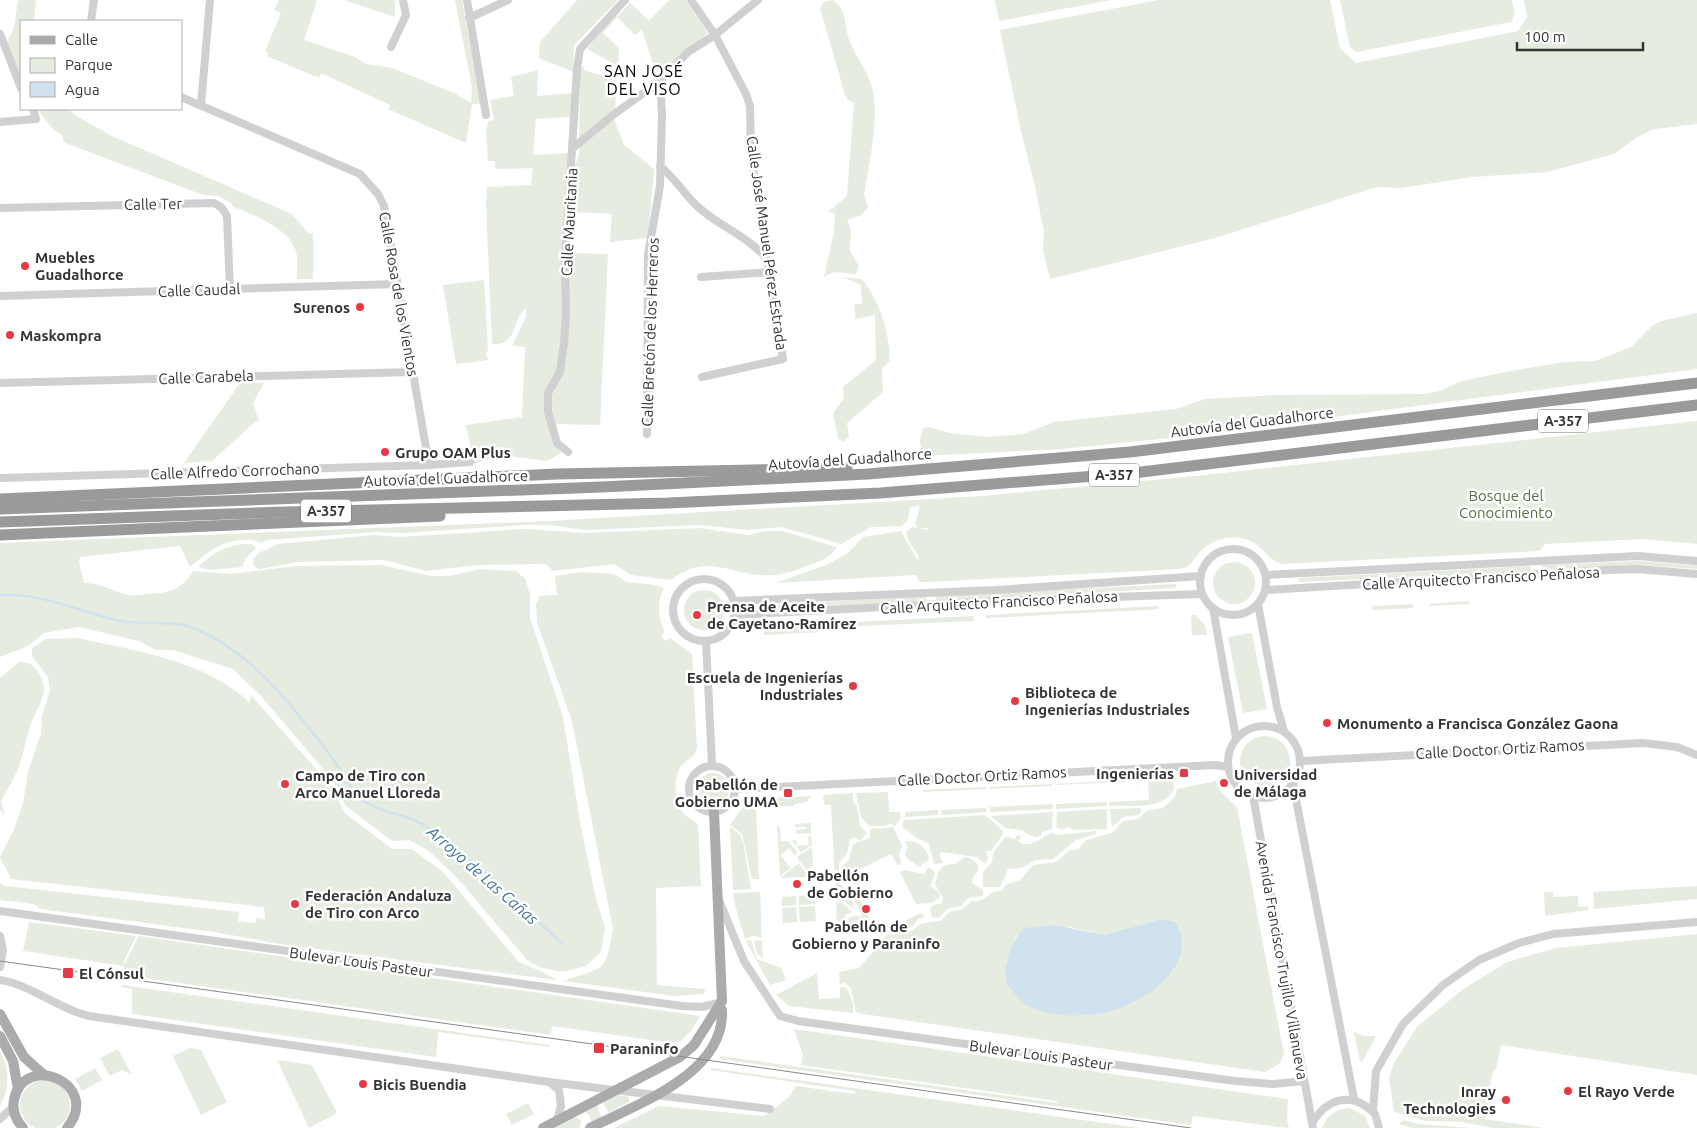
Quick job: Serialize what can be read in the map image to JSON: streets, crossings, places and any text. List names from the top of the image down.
{
  "streets": {
    "highway": ["A-357", "Autovía del Guadalhorce"],
    "street": [
      "Calle Ter",
      "Calle Mauritania",
      "Calle José Manuel Pérez Estrada",
      "Calle Caudal",
      "Calle Rosa de los Vientos",
      "Calle Bretón de los Herreros",
      "Calle Carabela",
      "Calle Alfredo Corrochano",
      "Calle Arquitecto Francisco Peñalosa",
      "Calle Doctor Ortiz Ramos",
      "Avenida Francisco Trujillo Villanueva",
      "Bulevar Louis Pasteur"
    ]
  },
  "crossings": [
    ["Calle Ter", "Calle Caudal"],
    ["Calle Caudal", "Calle Rosa de los Vientos"],
    ["Calle Rosa de los Vientos", "Calle Carabela"],
    ["Calle Rosa de los Vientos", "Calle Alfredo Corrochano"],
    ["Calle Doctor Ortiz Ramos", "Avenida Francisco Trujillo Villanueva"],
    ["Avenida Francisco Trujillo Villanueva", "Bulevar Louis Pasteur"]
  ],
  "districts": ["SAN JOSÉ DEL VISO"],
  "water": ["Arroyo de Las Cañas"],
  "parks": ["Bosque del Conocimiento"],
  "places": {
    "other": [
      "Muebles Guadalhorce",
      "Surenos",
      "Maskompra",
      "Grupo OAM Plus",
      "Prensa de Aceite de Cayetano-Ramírez",
      "Escuela de Ingenierías Industriales",
      "Biblioteca de Ingenierías Industriales",
      "Monumento a Francisca González Gaona",
      "Universidad de Málaga",
      "Campo de Tiro con Arco Manuel Lloreda",
      "Pabellón de Gobierno",
      "Federación Andaluza de Tiro con Arco",
      "Pabellón de Gobierno y Paraninfo",
      "Bicis Buendia",
      "El Rayo Verde",
      "Inray Technologies"
    ],
    "transit": [
      "Ingenierías",
      "Pabellón de Gobierno UMA",
      "El Cónsul",
      "Paraninfo"
    ]
  },
  "legend": ["Calle", "Parque", "Agua"],
  "scale_bar": "100 m"
}
